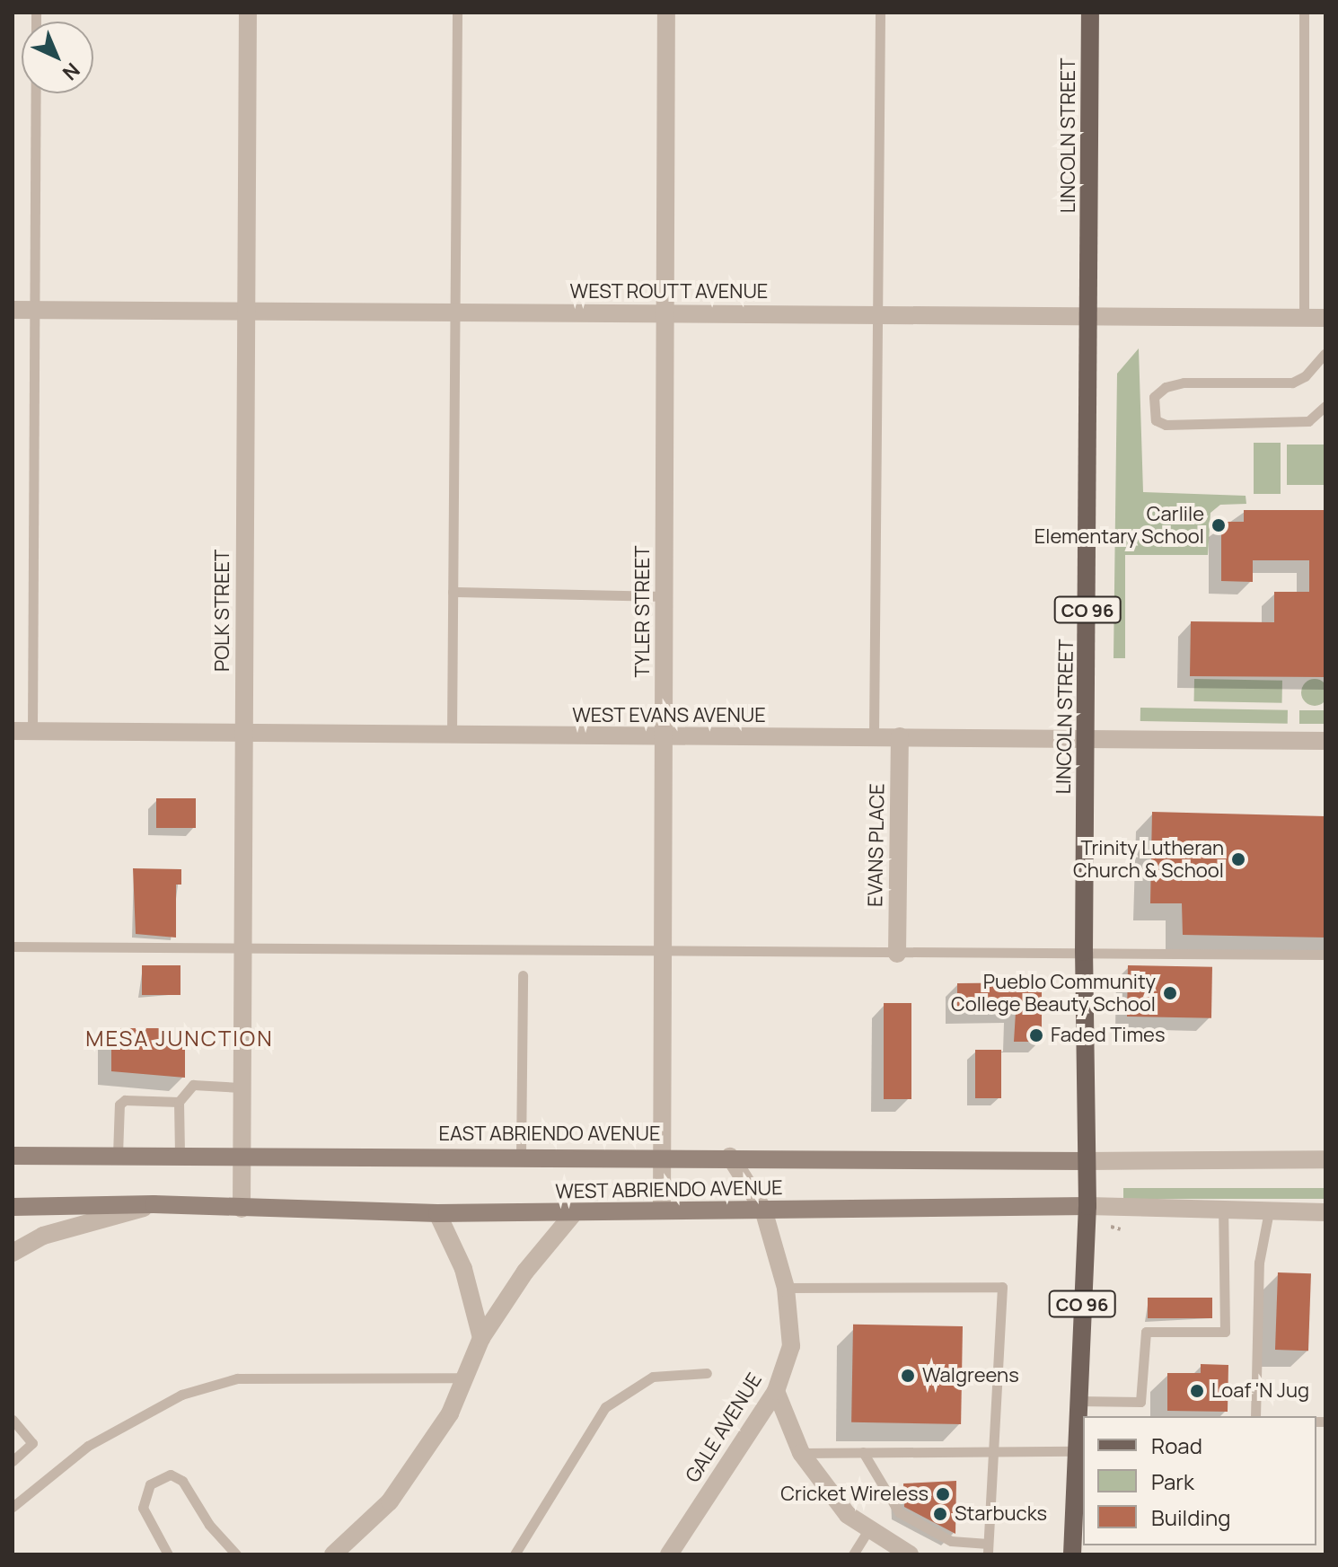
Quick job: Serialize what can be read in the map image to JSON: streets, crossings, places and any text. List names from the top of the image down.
{
  "streets": {
    "main road": [
      "LINCOLN STREET",
      "CO 96",
      "EAST ABRIENDO AVENUE",
      "WEST ABRIENDO AVENUE"
    ],
    "street": [
      "WEST ROUTT AVENUE",
      "POLK STREET",
      "TYLER STREET",
      "WEST EVANS AVENUE",
      "EVANS PLACE",
      "GALE AVENUE"
    ]
  },
  "crossings": [
    ["LINCOLN STREET", "WEST ROUTT AVENUE"],
    ["LINCOLN STREET", "CO 96"],
    ["LINCOLN STREET", "WEST EVANS AVENUE"],
    ["LINCOLN STREET", "EAST ABRIENDO AVENUE"],
    ["LINCOLN STREET", "WEST ABRIENDO AVENUE"],
    ["WEST ROUTT AVENUE", "POLK STREET"],
    ["WEST ROUTT AVENUE", "TYLER STREET"],
    ["CO 96", "WEST ABRIENDO AVENUE"],
    ["POLK STREET", "WEST EVANS AVENUE"],
    ["POLK STREET", "EAST ABRIENDO AVENUE"],
    ["POLK STREET", "WEST ABRIENDO AVENUE"],
    ["TYLER STREET", "WEST EVANS AVENUE"],
    ["TYLER STREET", "EAST ABRIENDO AVENUE"],
    ["TYLER STREET", "WEST ABRIENDO AVENUE"],
    ["WEST EVANS AVENUE", "EVANS PLACE"],
    ["EAST ABRIENDO AVENUE", "GALE AVENUE"],
    ["WEST ABRIENDO AVENUE", "GALE AVENUE"]
  ],
  "districts": ["MESA JUNCTION"],
  "places": [
    "Carlile Elementary School",
    "Trinity Lutheran Church & School",
    "Pueblo Community College Beauty School",
    "Faded Times",
    "Walgreens",
    "Loaf 'N Jug",
    "Cricket Wireless",
    "Starbucks"
  ],
  "legend": ["Road", "Park", "Building"],
  "north": "bottom right"
}
